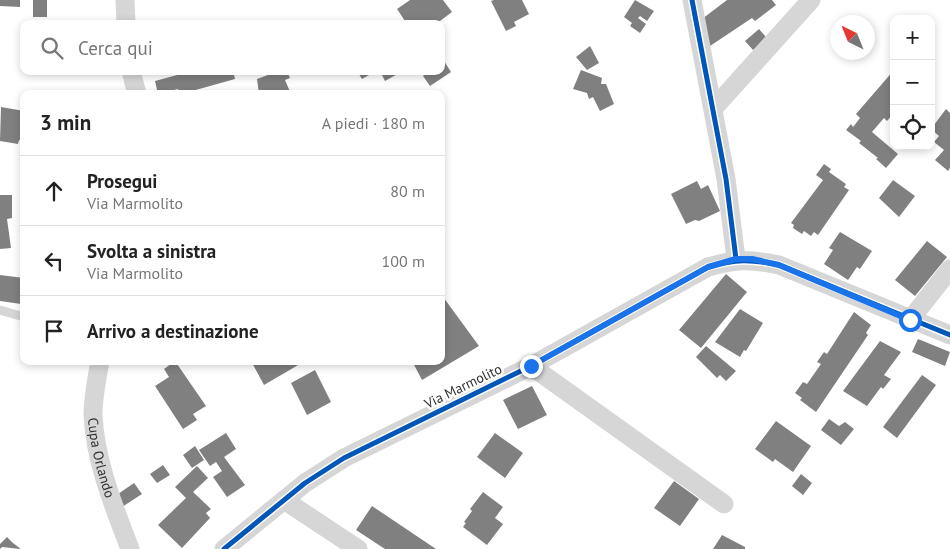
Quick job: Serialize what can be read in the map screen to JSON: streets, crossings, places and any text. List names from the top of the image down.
{
  "streets": {
    "street": ["Via Marmolito", "Cupa Orlando"]
  },
  "north": "top left",
  "page": {
    "map_buttons": ["+", "−"],
    "search": "Cerca qui",
    "heading": ["3 min", "A piedi · 180 m"],
    "list": [
      ["Prosegui", "Via Marmolito", "80 m"],
      ["Svolta a sinistra", "Via Marmolito", "100 m"],
      "Arrivo a destinazione"
    ]
  }
}
